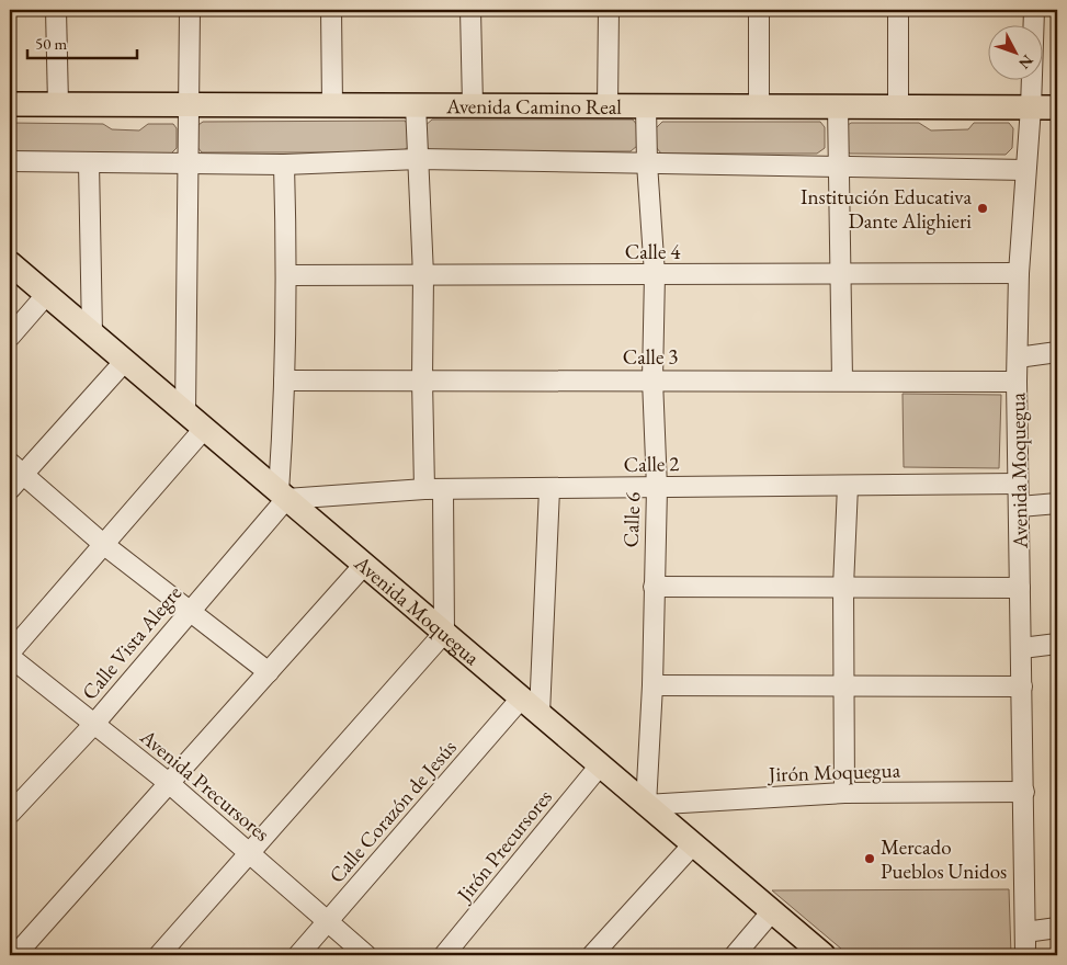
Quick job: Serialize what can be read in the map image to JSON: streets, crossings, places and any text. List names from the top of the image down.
{
  "streets": {
    "main road": ["Avenida Camino Real", "Avenida Moquegua"],
    "street": [
      "Calle 4",
      "Calle 3",
      "Calle 2",
      "Calle 6",
      "Calle Vista Alegre",
      "Jirón Moquegua",
      "Avenida Precursores",
      "Calle Corazón de Jesús",
      "Jirón Precursores"
    ]
  },
  "crossings": [
    ["Avenida Camino Real", "Avenida Moquegua"],
    ["Avenida Camino Real", "Calle 6"],
    ["Calle 4", "Avenida Moquegua"],
    ["Calle 4", "Calle 6"],
    ["Calle 3", "Avenida Moquegua"],
    ["Calle 3", "Calle 6"],
    ["Calle 2", "Avenida Moquegua"],
    ["Calle 2", "Calle 6"],
    ["Calle 2", "Calle Vista Alegre"],
    ["Avenida Moquegua", "Calle 6"],
    ["Avenida Moquegua", "Calle Vista Alegre"],
    ["Avenida Moquegua", "Jirón Moquegua"],
    ["Avenida Moquegua", "Calle Corazón de Jesús"],
    ["Avenida Moquegua", "Jirón Precursores"],
    ["Calle 6", "Jirón Moquegua"],
    ["Calle Vista Alegre", "Avenida Precursores"],
    ["Avenida Precursores", "Calle Corazón de Jesús"]
  ],
  "places": ["Institución Educativa Dante Alighieri", "Mercado Pueblos Unidos"],
  "scale_bar": "50 m",
  "north": "bottom right"
}
